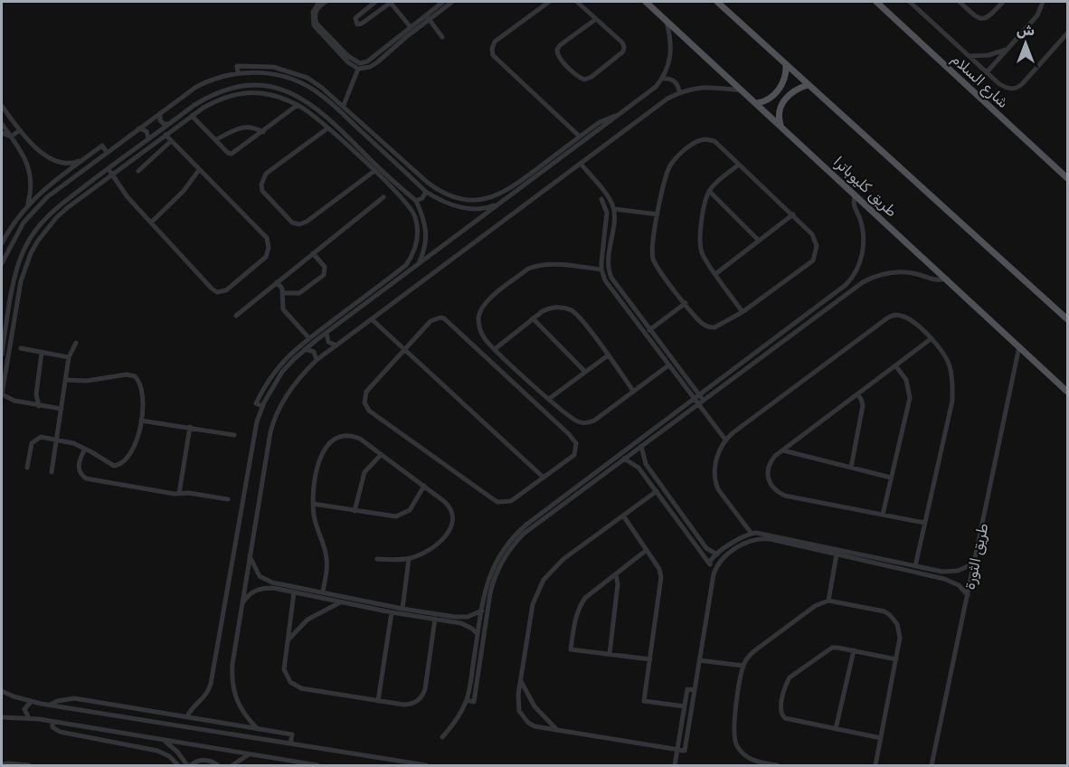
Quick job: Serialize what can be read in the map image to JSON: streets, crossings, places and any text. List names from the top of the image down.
{
  "streets": {
    "main road": ["شارع السلام", "طريق كليوباترا"],
    "street": ["طريق الثورة"]
  },
  "crossings": [
    ["طريق كليوباترا", "طريق الثورة"]
  ],
  "north": "top"
}
